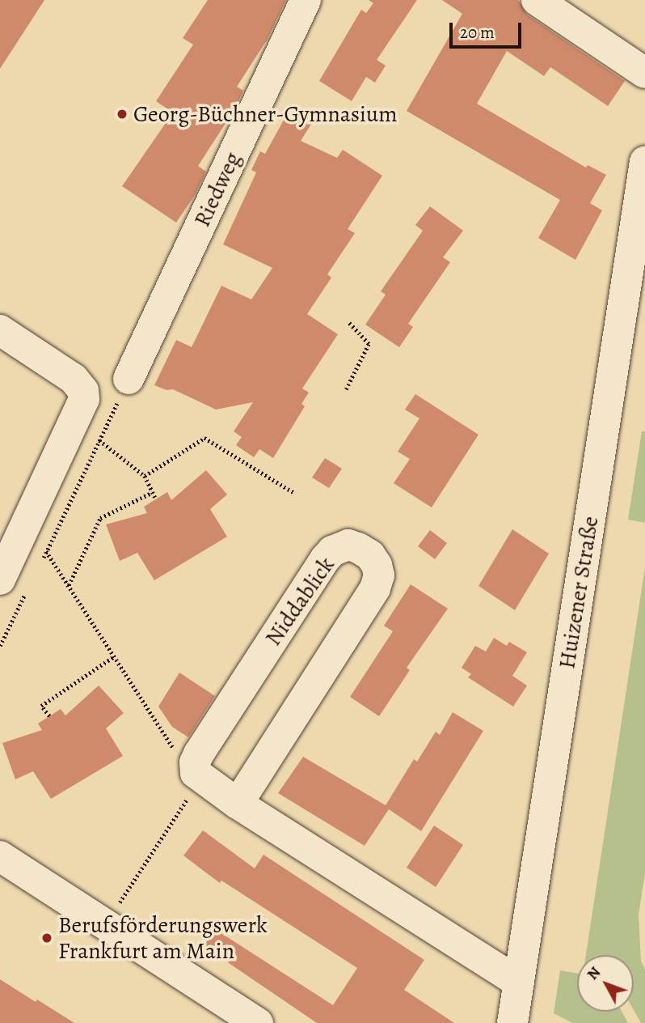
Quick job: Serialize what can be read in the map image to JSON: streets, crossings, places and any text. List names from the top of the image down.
{
  "streets": {
    "street": ["Riedweg", "Huizener Straße", "Niddablick"]
  },
  "places": ["Georg-Büchner-Gymnasium", "Berufsförderungswerk Frankfurt am Main"],
  "scale_bar": "20 m",
  "north": "top left"
}
